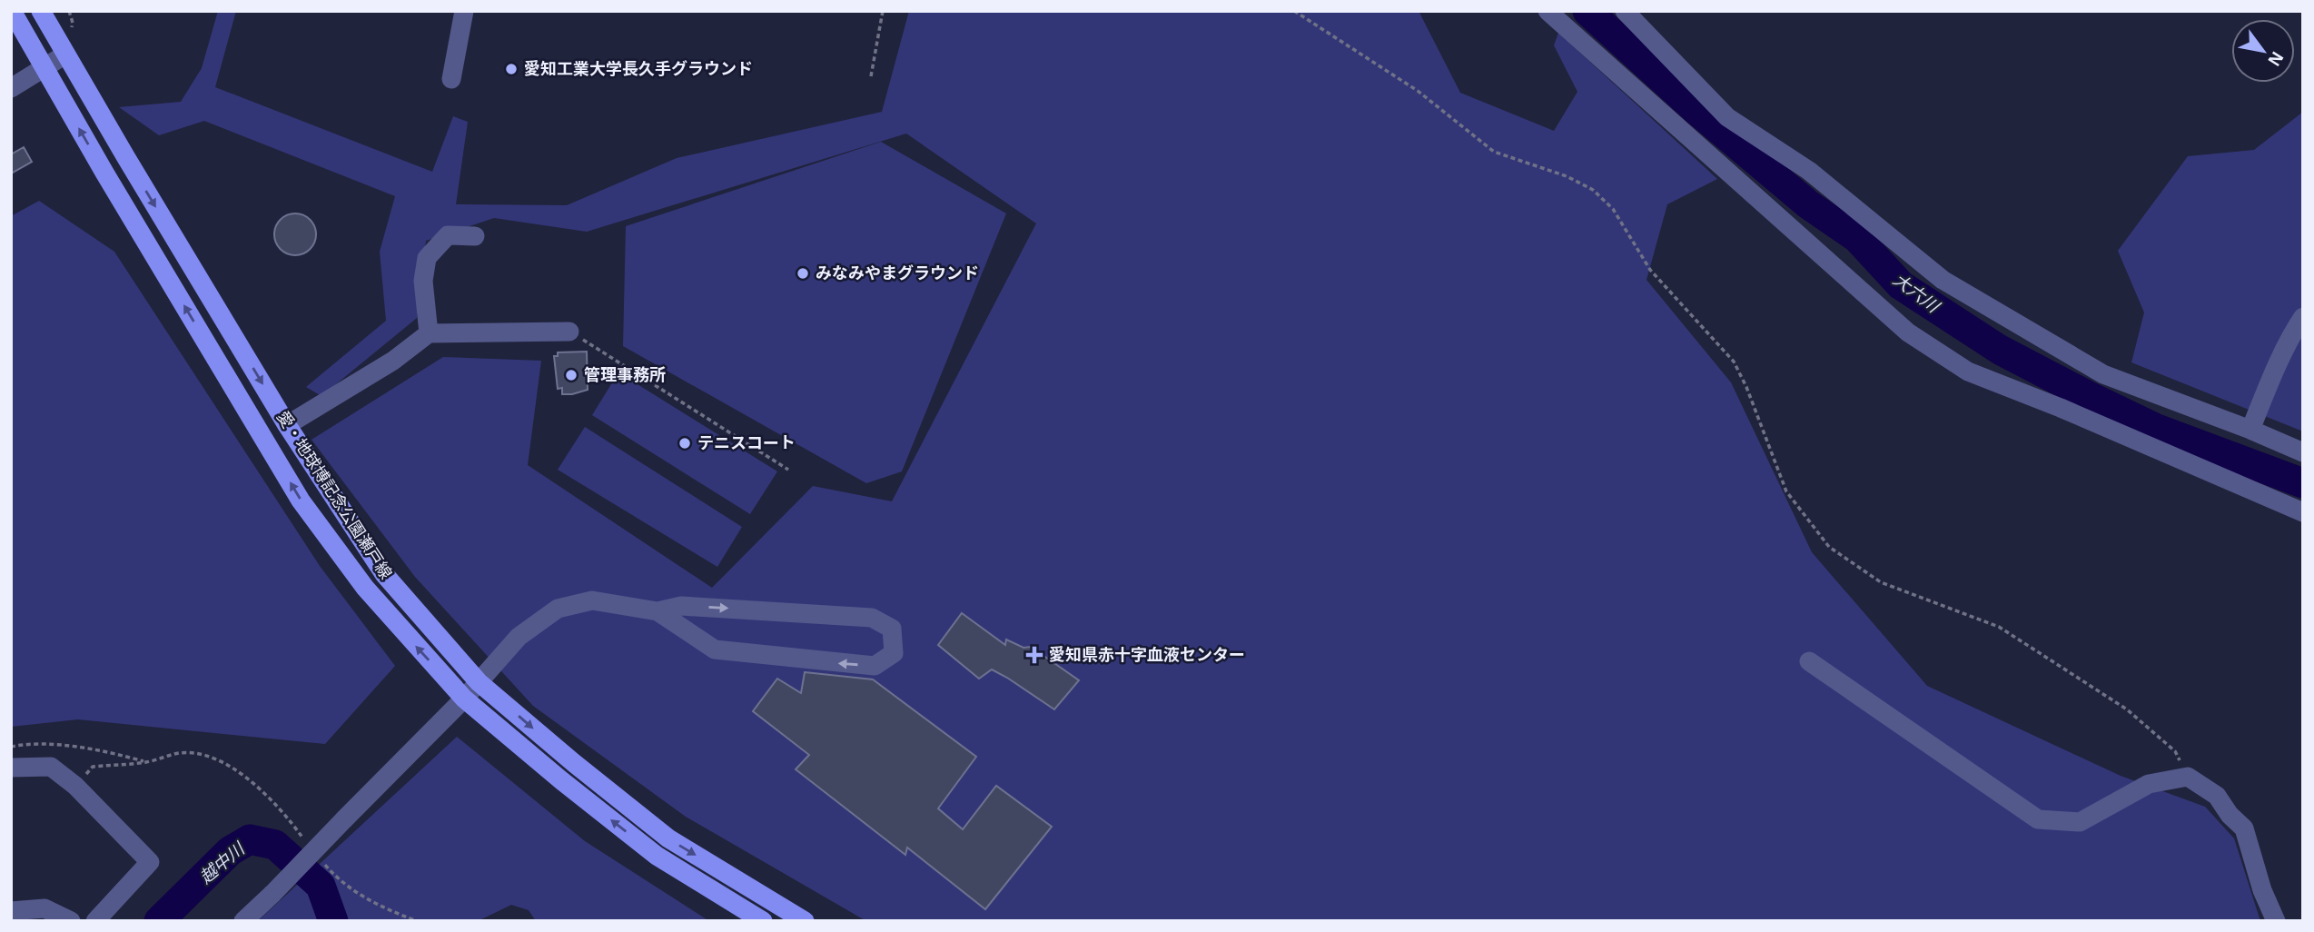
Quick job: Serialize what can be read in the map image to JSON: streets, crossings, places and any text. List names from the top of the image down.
{
  "streets": {
    "main road": ["愛・地球博記念公園瀬戸線"]
  },
  "water": ["大六川", "越中川"],
  "places": {
    "other": [
      "愛知工業大学長久手グラウンド",
      "みなみやまグラウンド",
      "管理事務所",
      "テニスコート"
    ],
    "health": ["愛知県赤十字血液センター"]
  },
  "north": "bottom right"
}
